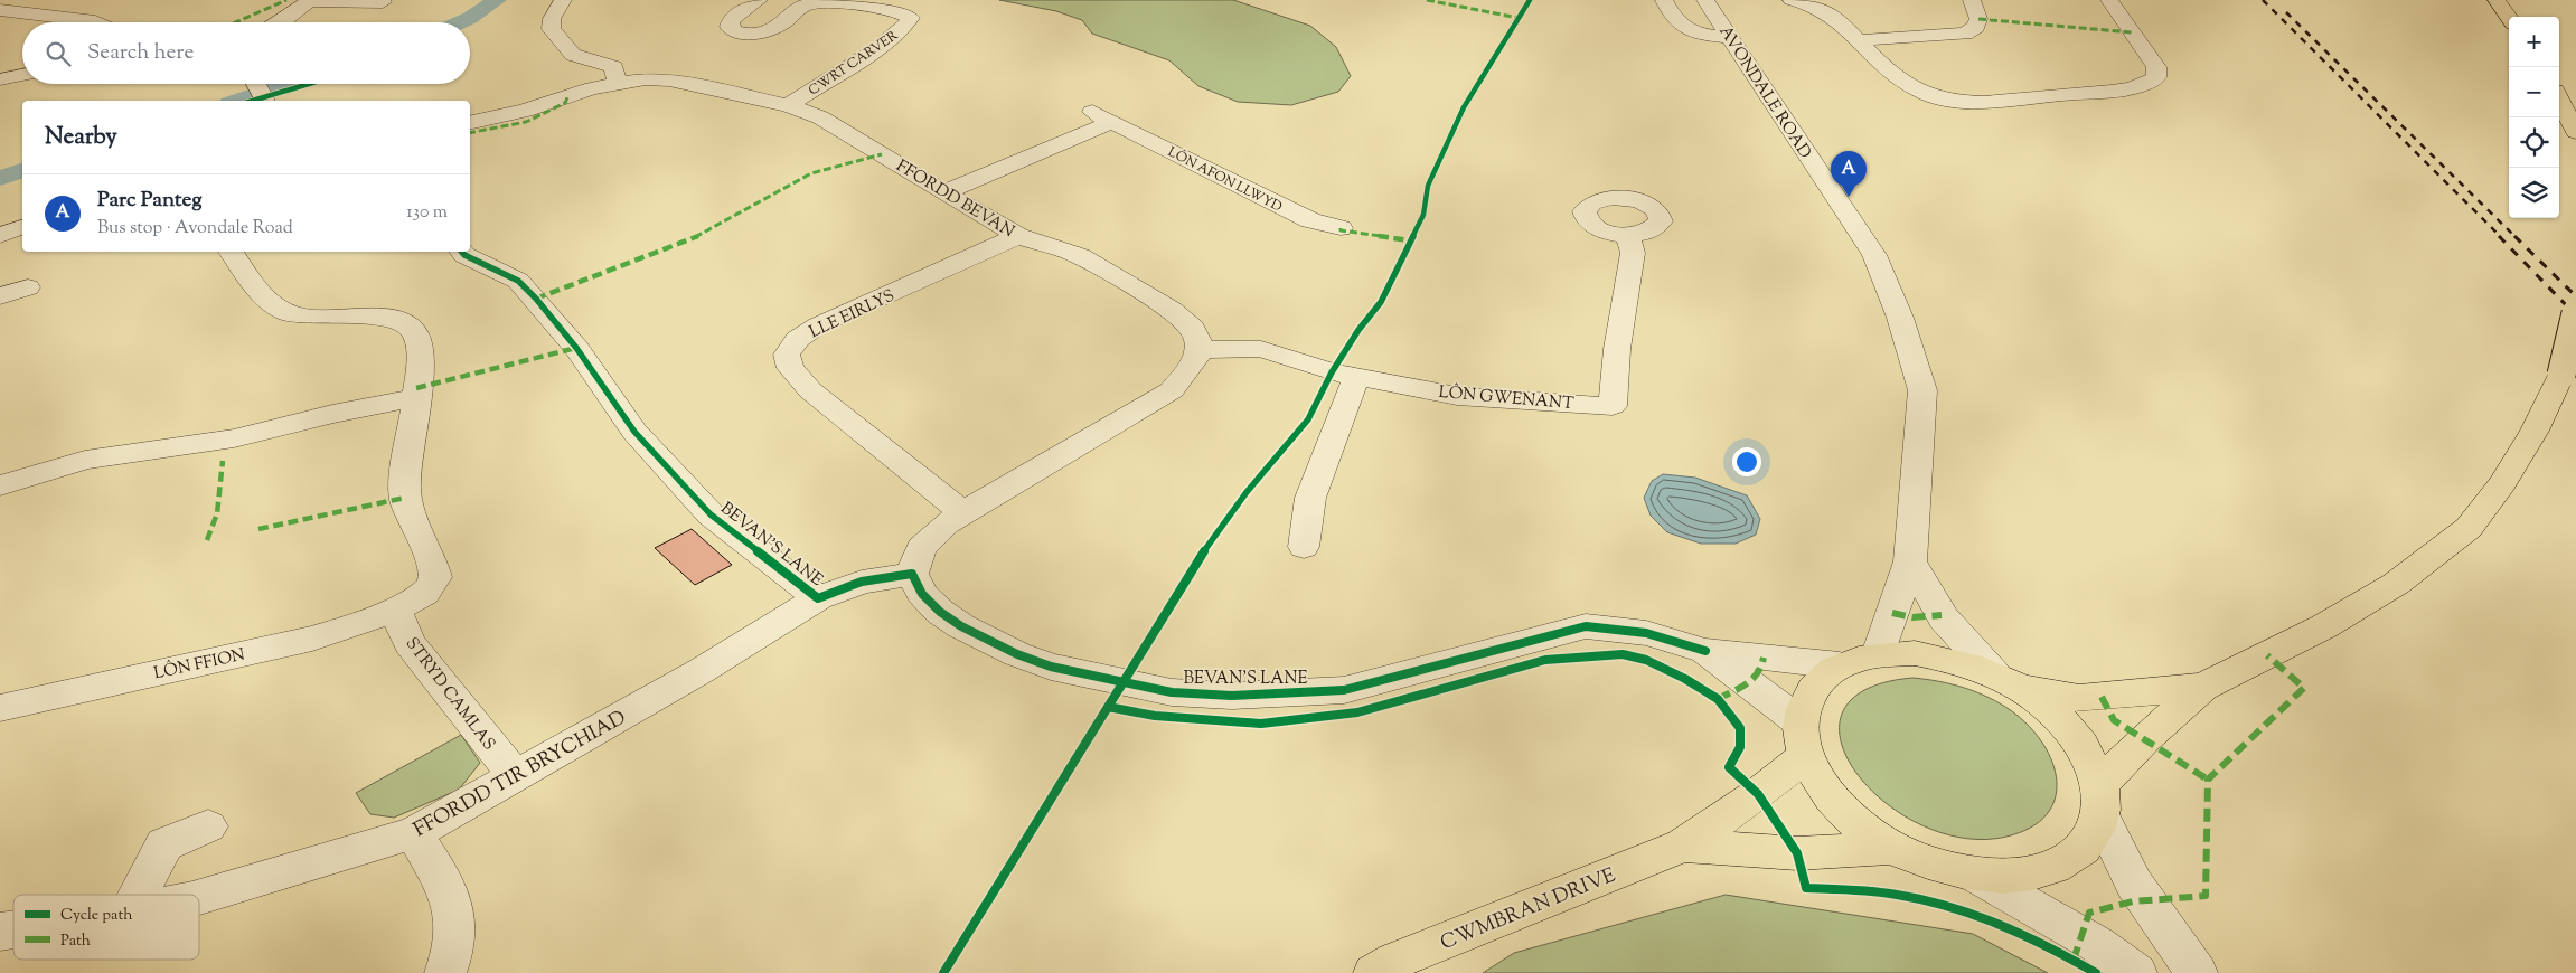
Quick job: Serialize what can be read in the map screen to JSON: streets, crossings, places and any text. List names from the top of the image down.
{
  "streets": {
    "main road": ["CWMBRAN DRIVE"],
    "street": [
      "CWRT CARVER",
      "AVONDALE ROAD",
      "LÔN AFON LLWYD",
      "FFORDD BEVAN",
      "LLE EIRLYS",
      "LÔN GWENANT",
      "BEVAN'S LANE",
      "LÔN FFION",
      "STRYD CAMLAS",
      "FFORDD TIR BRYCHIAD"
    ]
  },
  "crossings": [
    ["CWRT CARVER", "FFORDD BEVAN"],
    ["FFORDD BEVAN", "LLE EIRLYS"],
    ["FFORDD BEVAN", "LÔN GWENANT"],
    ["BEVAN'S LANE", "FFORDD TIR BRYCHIAD"],
    ["LÔN FFION", "STRYD CAMLAS"],
    ["STRYD CAMLAS", "FFORDD TIR BRYCHIAD"]
  ],
  "legend": ["Cycle path", "Path"],
  "page": {
    "map_buttons": ["+", "−"],
    "search": "Search here",
    "heading": "Nearby",
    "pins": "A",
    "list": [
      {
        "mark": "A",
        "name": "Parc Panteg",
        "note": "Bus stop · Avondale Road",
        "value": "130 m"
      }
    ]
  }
}
